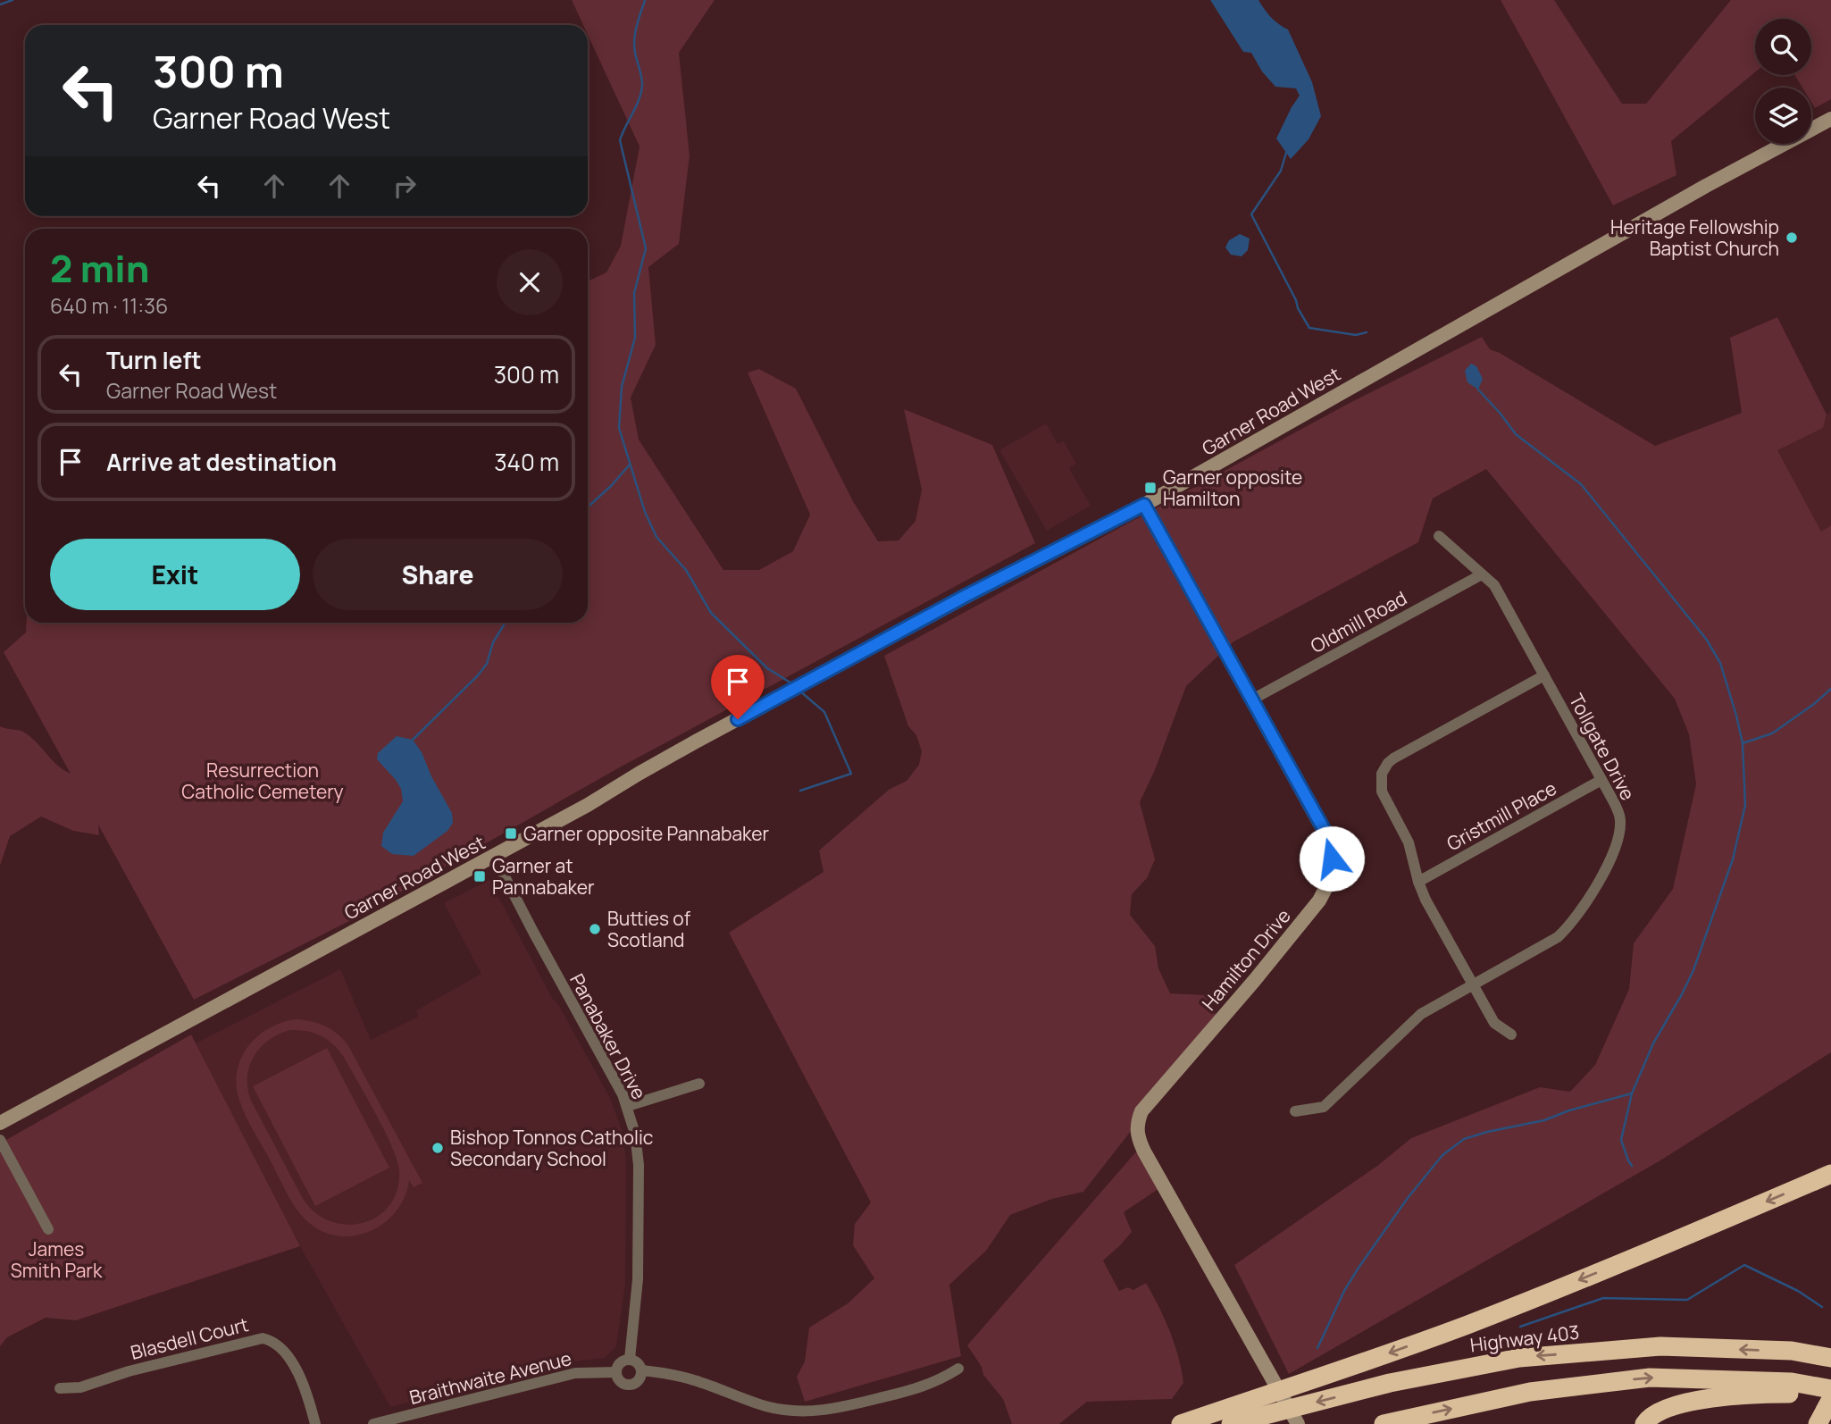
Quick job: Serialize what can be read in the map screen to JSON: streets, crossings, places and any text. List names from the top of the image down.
{
  "streets": {
    "highway": ["Highway 403"],
    "main road": ["Garner Road West", "Hamilton Drive"],
    "street": [
      "Oldmill Road",
      "Tollgate Drive",
      "Gristmill Place",
      "Panabaker Drive",
      "Blasdell Court",
      "Braithwaite Avenue"
    ]
  },
  "crossings": [
    ["Garner Road West", "Hamilton Drive"],
    ["Garner Road West", "Panabaker Drive"],
    ["Oldmill Road", "Tollgate Drive"],
    ["Oldmill Road", "Hamilton Drive"],
    ["Tollgate Drive", "Gristmill Place"],
    ["Panabaker Drive", "Braithwaite Avenue"]
  ],
  "parks": ["Resurrection Catholic Cemetery", "James Smith Park"],
  "places": {
    "other": ["Heritage Fellowship Baptist Church", "Butties of Scotland", "Bishop Tonnos Catholic Secondary School"],
    "transit": ["Garner opposite Hamilton", "Garner opposite Pannabaker", "Garner at Pannabaker"]
  },
  "page": {
    "turn": ["300 m", "Garner Road West"],
    "heading": ["2 min", "640 m · 11:36"],
    "list": [
      {
        "name": "Turn left",
        "note": "Garner Road West",
        "value": "300 m"
      },
      {
        "name": "Arrive at destination",
        "value": "340 m"
      }
    ],
    "buttons": ["Exit", "Share"]
  }
}
